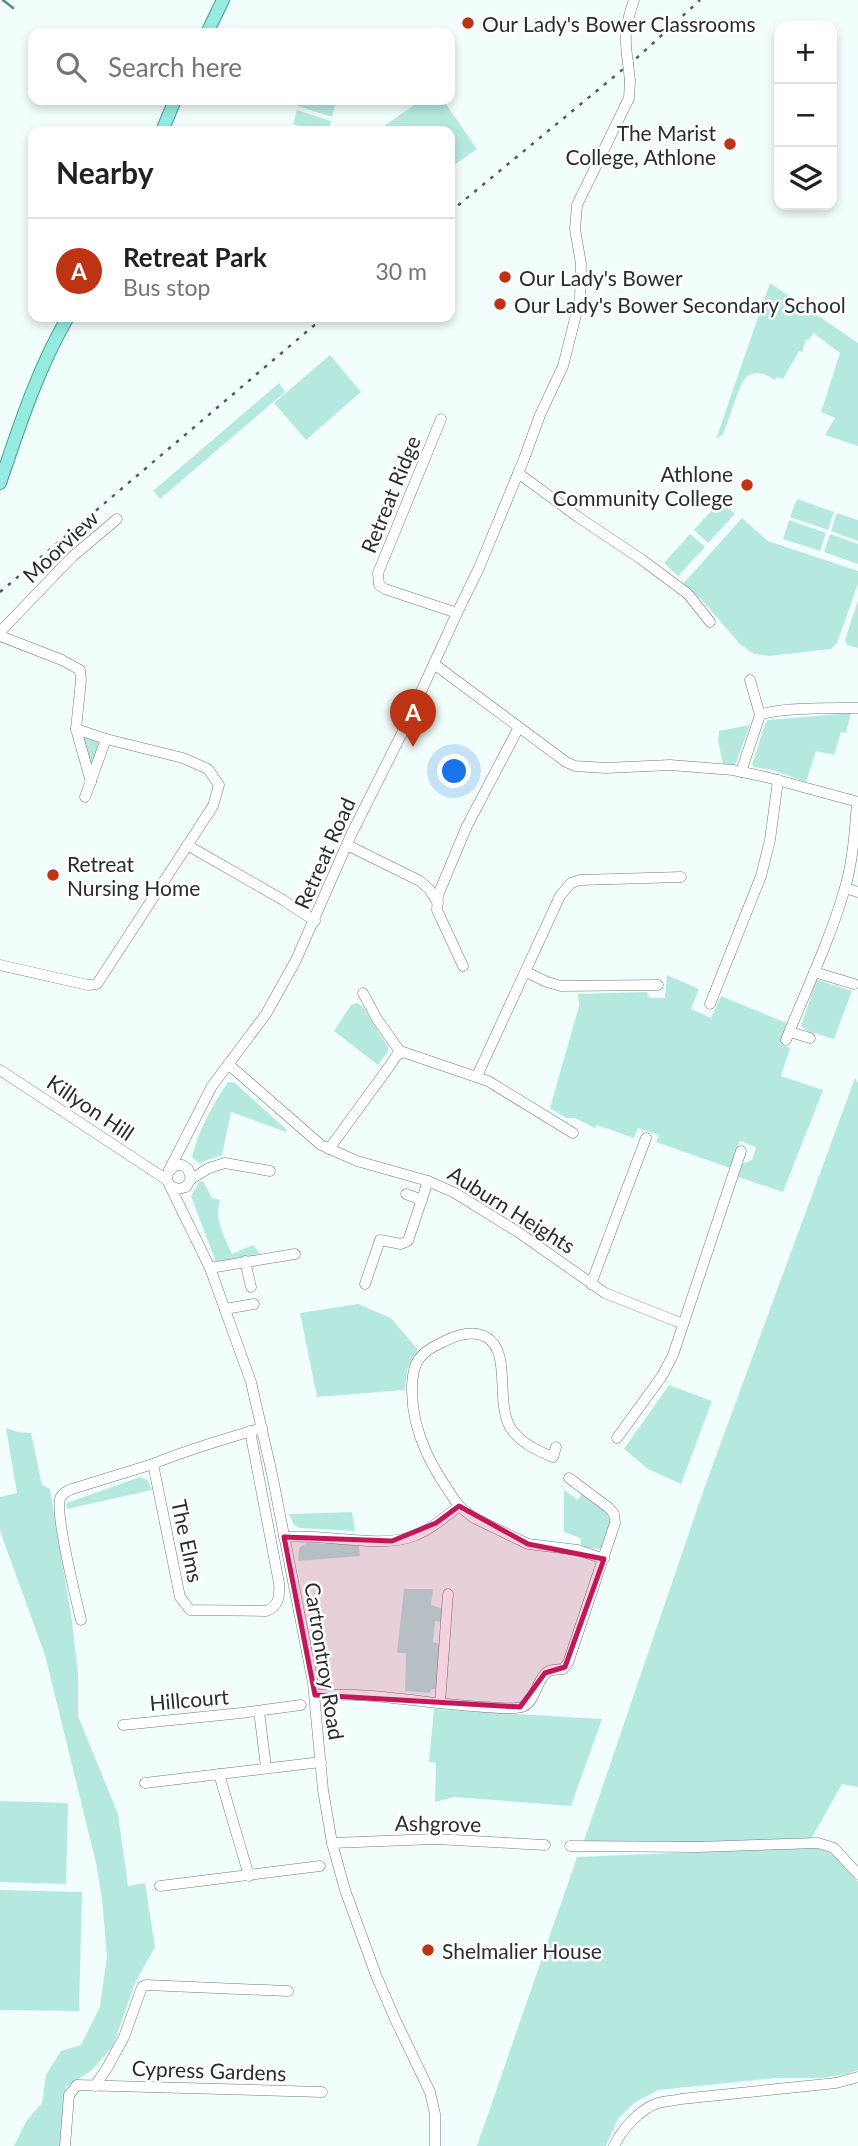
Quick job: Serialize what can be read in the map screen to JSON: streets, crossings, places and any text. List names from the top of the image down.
{
  "streets": {
    "street": [
      "Retreat Ridge",
      "Moorview",
      "Retreat Road",
      "Killyon Hill",
      "Auburn Heights",
      "The Elms",
      "Cartrontroy Road",
      "Hillcourt",
      "Ashgrove",
      "Cypress Gardens"
    ]
  },
  "crossings": [
    ["Retreat Ridge", "Retreat Road"],
    ["Retreat Road", "Killyon Hill"],
    ["Retreat Road", "Auburn Heights"],
    ["Retreat Road", "Cartrontroy Road"],
    ["Killyon Hill", "Cartrontroy Road"],
    ["Cartrontroy Road", "Ashgrove"]
  ],
  "places": [
    "Our Lady's Bower Classrooms",
    "The Marist College, Athlone",
    "Our Lady's Bower",
    "Our Lady's Bower Secondary School",
    "Athlone Community College",
    "Retreat Nursing Home",
    "Shelmalier House"
  ],
  "page": {
    "map_buttons": ["+", "−"],
    "search": "Search here",
    "heading": "Nearby",
    "list": [
      {
        "mark": "A",
        "name": "Retreat Park",
        "note": "Bus stop",
        "value": "30 m"
      }
    ],
    "pins": "A"
  }
}
